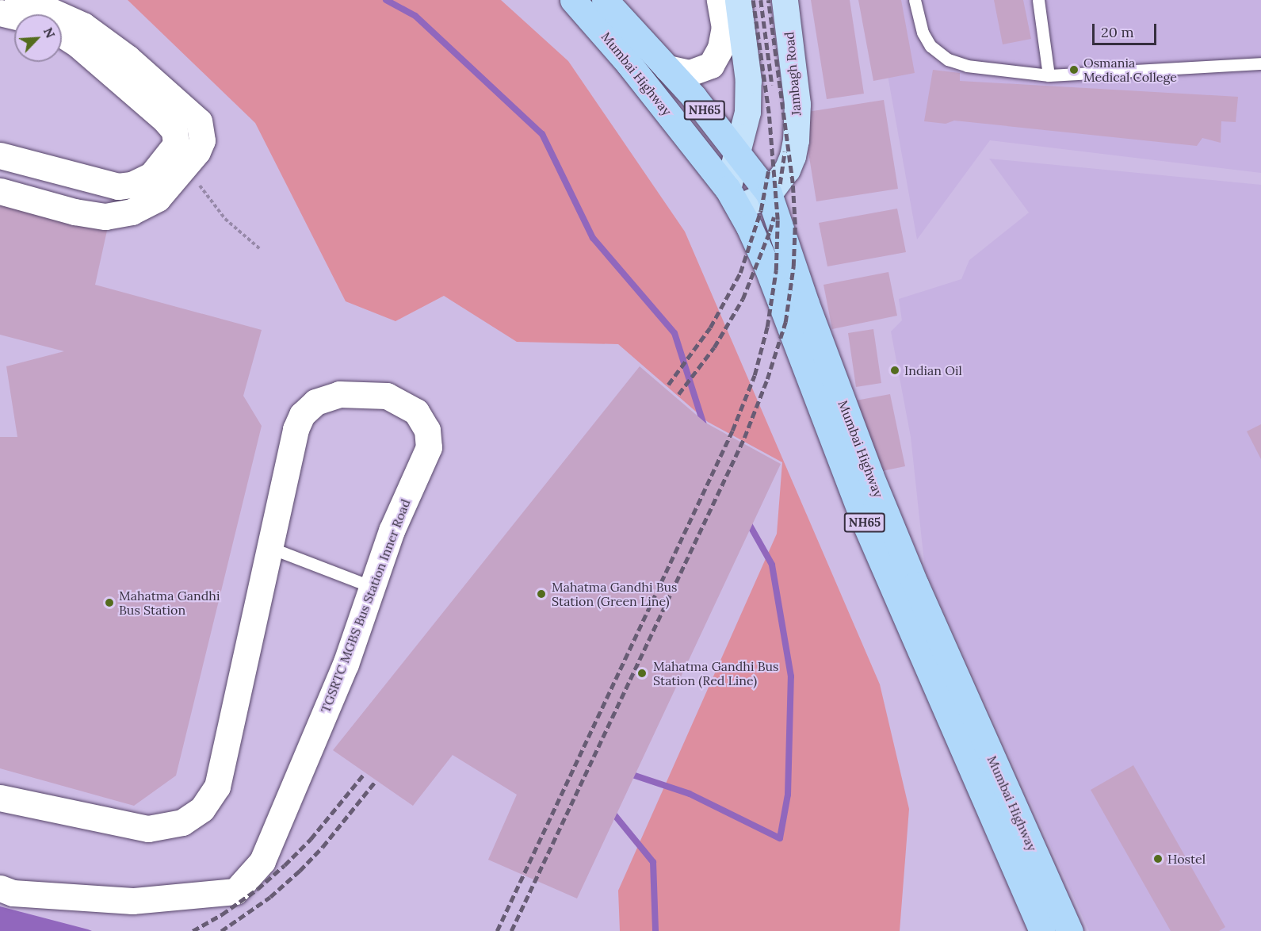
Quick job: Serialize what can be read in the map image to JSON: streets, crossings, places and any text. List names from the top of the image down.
{
  "streets": {
    "highway": ["Mumbai Highway", "NH65"],
    "main road": ["Jambagh Road"],
    "street": ["TGSRTC MGBS Bus Station Inner Road"]
  },
  "crossings": [
    ["Mumbai Highway", "Jambagh Road"]
  ],
  "places": [
    "Osmania Medical College",
    "Indian Oil",
    "Mahatma Gandhi Bus Station (Green Line)",
    "Mahatma Gandhi Bus Station",
    "Mahatma Gandhi Bus Station (Red Line)",
    "Hostel"
  ],
  "scale_bar": "20 m",
  "north": "top right"
}
